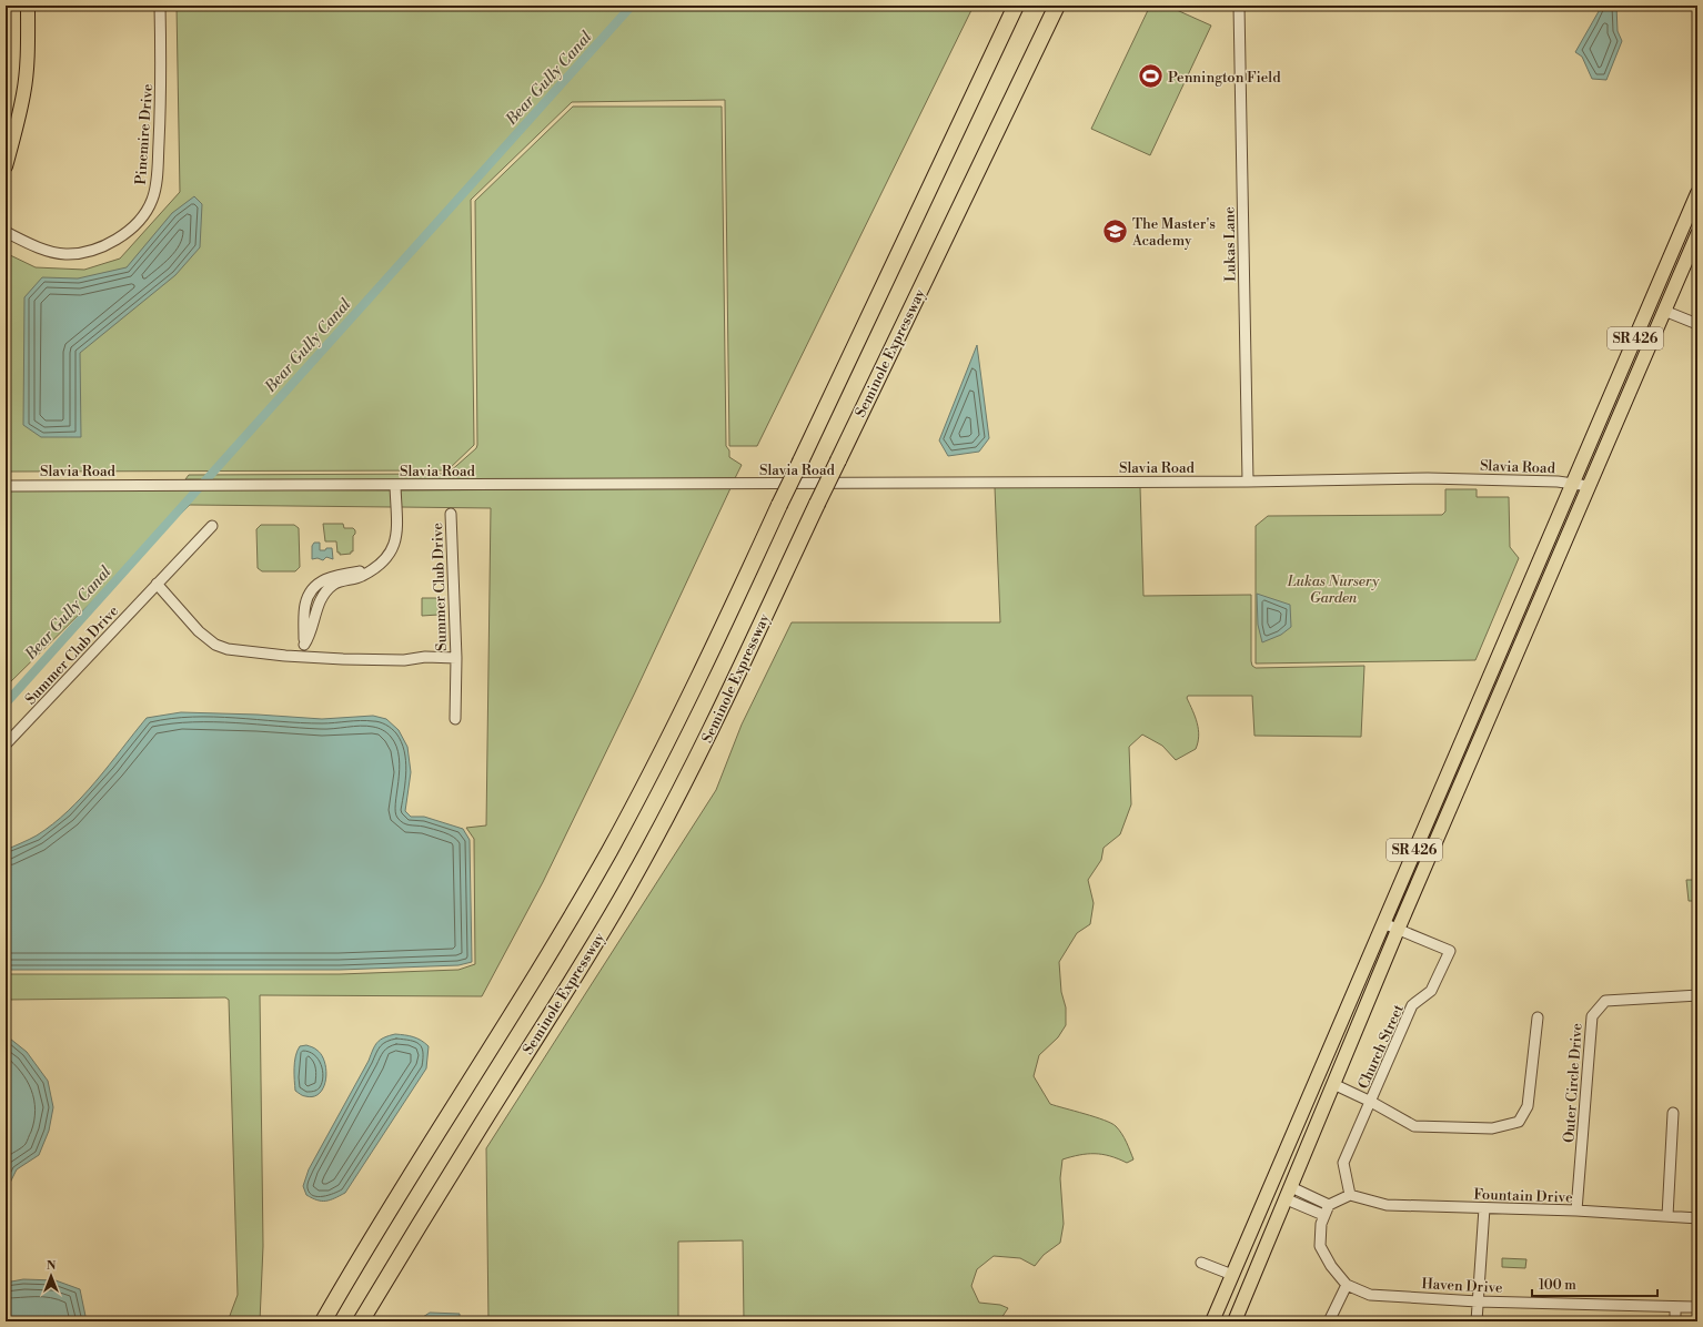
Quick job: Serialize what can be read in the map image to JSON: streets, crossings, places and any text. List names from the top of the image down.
{
  "streets": {
    "highway": ["Seminole Expressway"],
    "main road": ["SR 426"],
    "street": [
      "Pinemire Drive",
      "Lukas Lane",
      "Slavia Road",
      "Summer Club Drive",
      "Church Street",
      "Outer Circle Drive",
      "Fountain Drive",
      "Haven Drive"
    ]
  },
  "crossings": [
    ["Lukas Lane", "Slavia Road"],
    ["SR 426", "Slavia Road"],
    ["SR 426", "Church Street"],
    ["Church Street", "Fountain Drive"],
    ["Outer Circle Drive", "Fountain Drive"]
  ],
  "water": ["Bear Gully Canal"],
  "parks": ["Lukas Nursery Garden"],
  "places": {
    "sports": ["Pennington Field"],
    "school or university": ["The Master's Academy"]
  },
  "scale_bar": "100 m",
  "north": "top"
}
